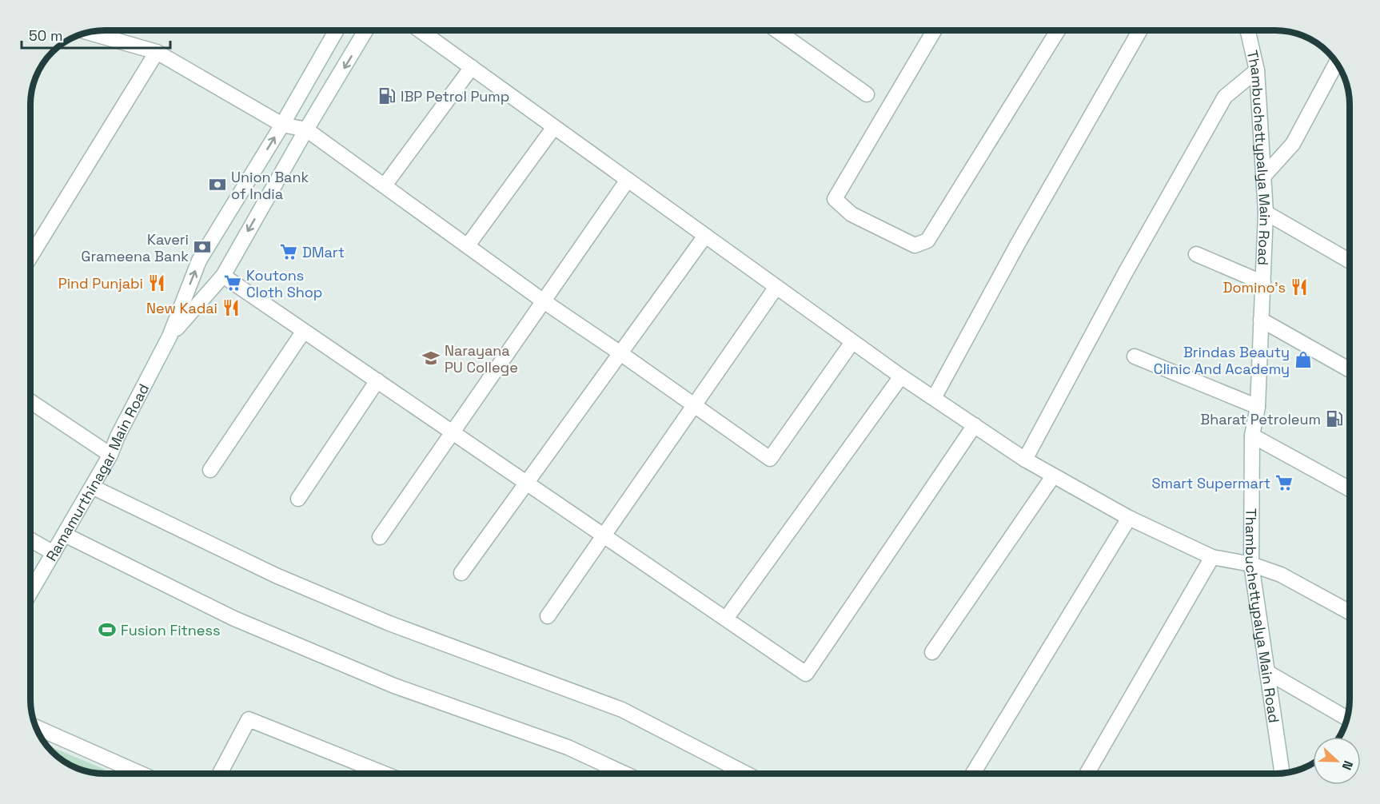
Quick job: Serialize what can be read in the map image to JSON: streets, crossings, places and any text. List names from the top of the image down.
{
  "streets": {
    "street": ["Thambuchettypalya Main Road", "Ramamurthinagar Main Road"]
  },
  "places": {
    "fuel station": ["IBP Petrol Pump", "Bharat Petroleum"],
    "bank": ["Union Bank of India", "Kaveri Grameena Bank"],
    "supermarket": ["DMart", "Koutons Cloth Shop", "Smart Supermart"],
    "restaurant": ["Pind Punjabi", "Domino's", "New Kadai"],
    "school or university": ["Narayana PU College"],
    "shop": ["Brindas Beauty Clinic And Academy"],
    "sports": ["Fusion Fitness"]
  },
  "scale_bar": "50 m",
  "north": "right"
}
